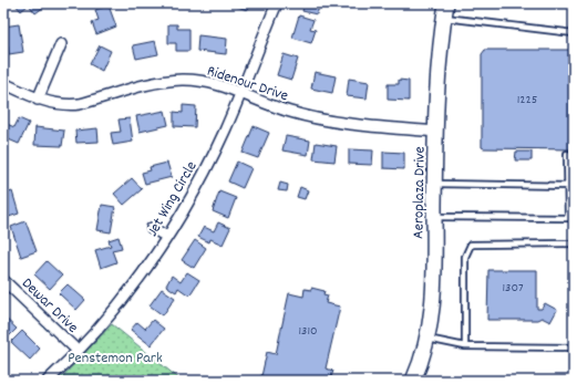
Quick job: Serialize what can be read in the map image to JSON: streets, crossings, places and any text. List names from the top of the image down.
{
  "streets": {
    "street": [
      "Ridenour Drive",
      "Aeroplaza Drive",
      "Jet Wing Circle",
      "Dewar Drive"
    ]
  },
  "crossings": [
    ["Ridenour Drive", "Aeroplaza Drive"],
    ["Ridenour Drive", "Jet Wing Circle"],
    ["Jet Wing Circle", "Dewar Drive"]
  ],
  "parks": ["Penstemon Park"],
  "house_numbers": ["1225", "1307", "1310"]
}
